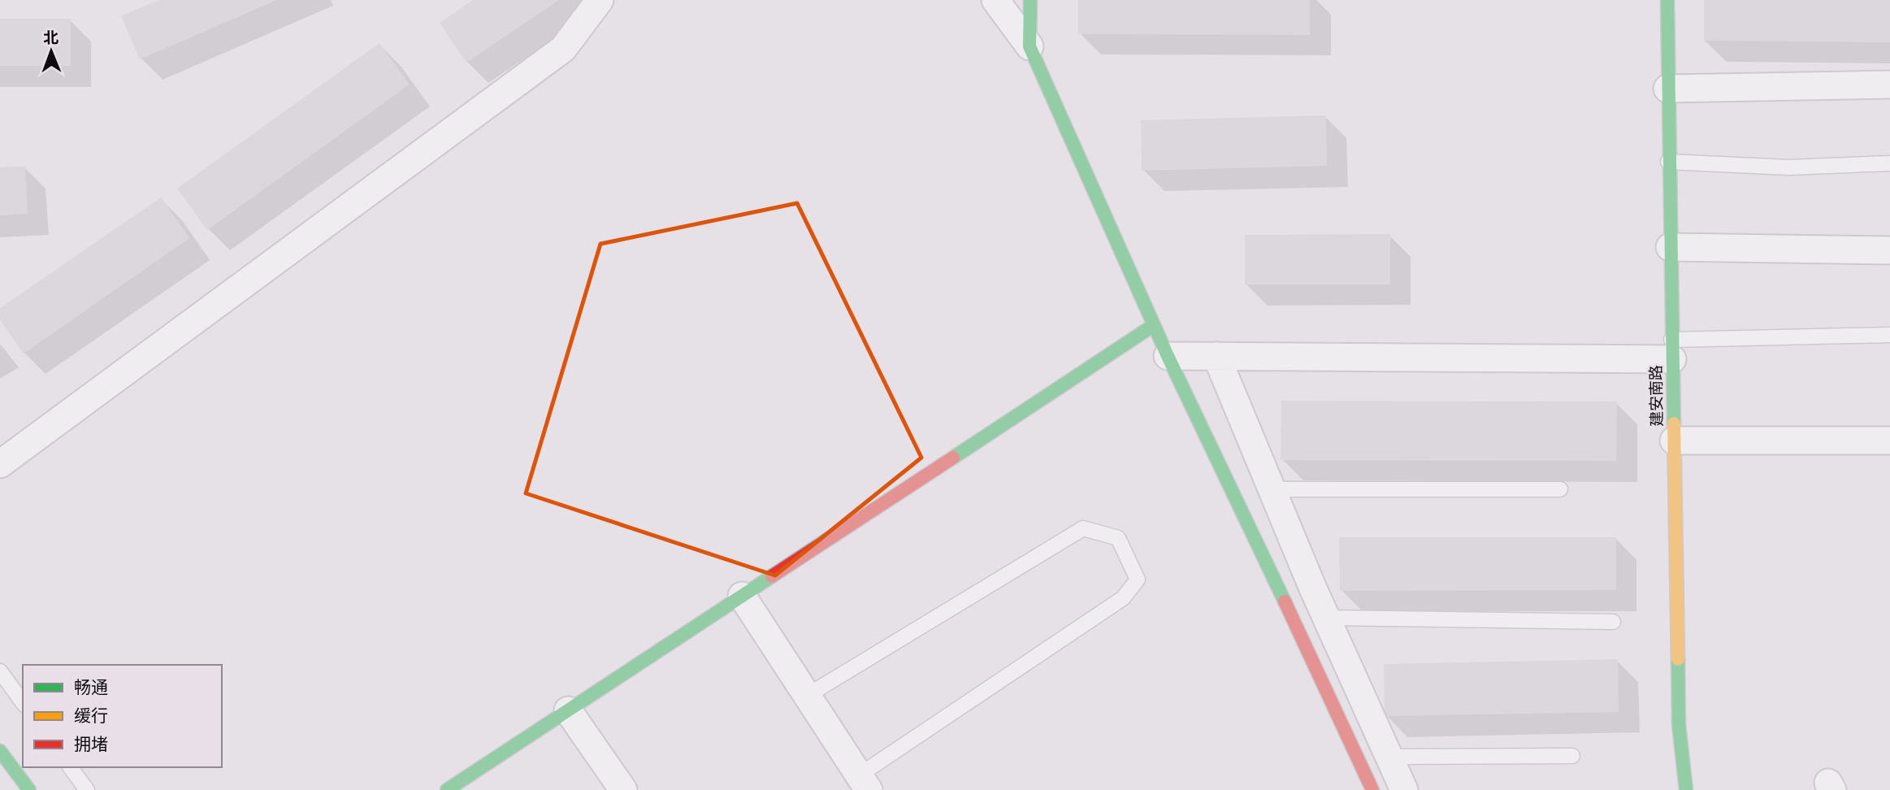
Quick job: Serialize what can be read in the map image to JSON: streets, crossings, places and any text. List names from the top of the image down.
{
  "streets": {
    "main road": ["建安南路"]
  },
  "legend": ["畅通", "缓行", "拥堵"],
  "north": "top"
}
